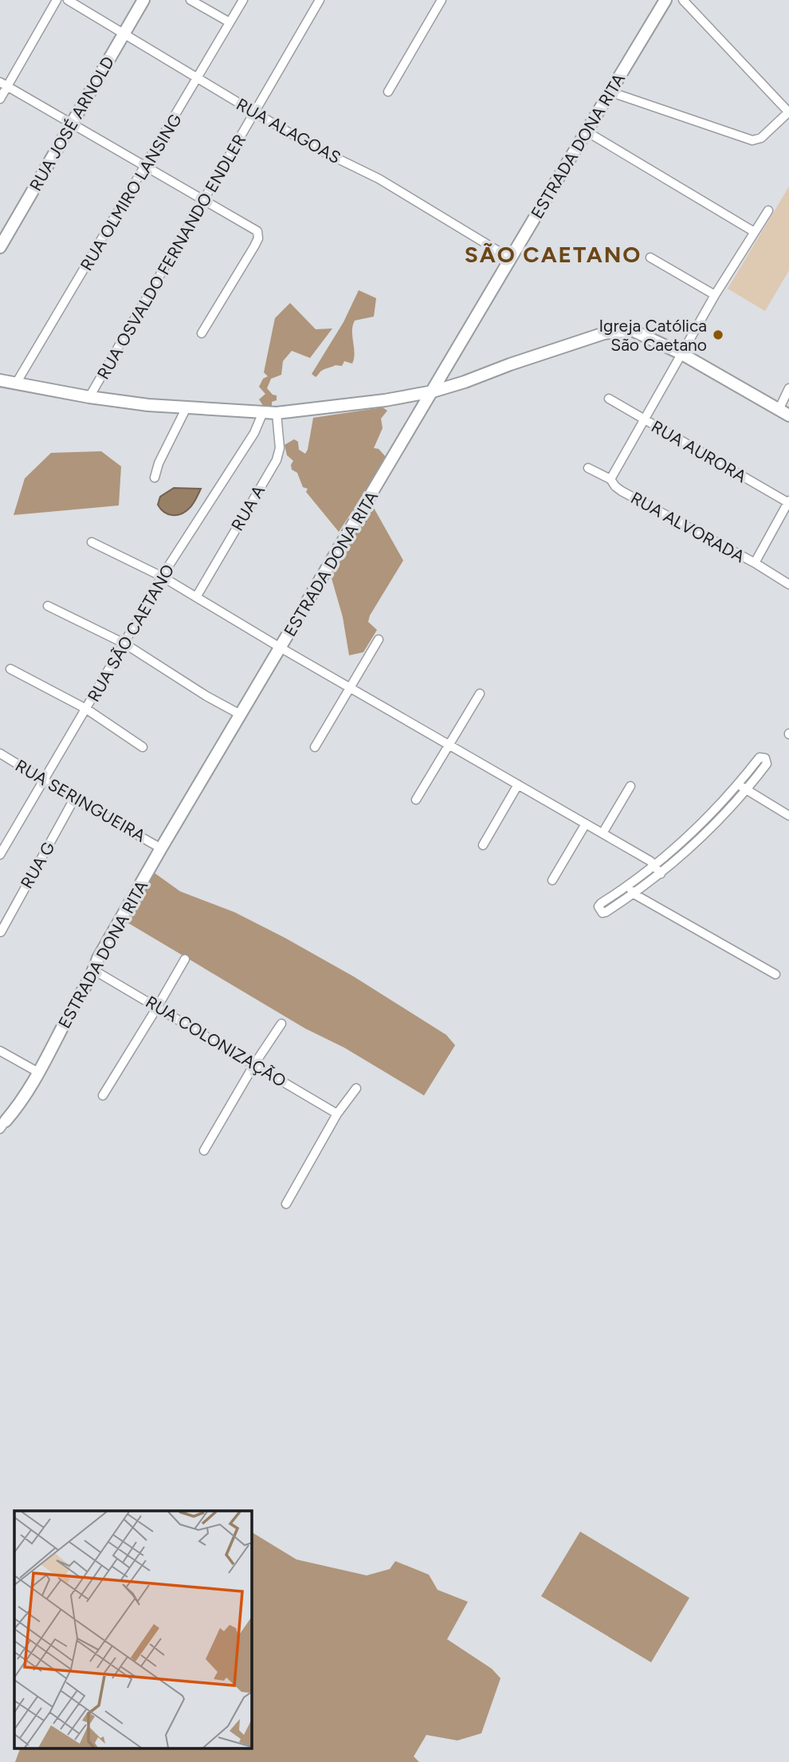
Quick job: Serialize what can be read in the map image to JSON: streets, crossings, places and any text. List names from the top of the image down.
{
  "streets": {
    "main road": ["RUA JOSÉ ARNOLD", "ESTRADA DONA RITA"],
    "street": [
      "RUA ALAGOAS",
      "RUA OLMIRO LANSING",
      "RUA OSVALDO FERNANDO ENDLER",
      "RUA AURORA",
      "RUA A",
      "RUA ALVORADA",
      "RUA SÃO CAETANO",
      "RUA SERINGUEIRA",
      "RUA G",
      "RUA COLONIZAÇÃO"
    ]
  },
  "crossings": [
    ["RUA JOSÉ ARNOLD", "RUA ALAGOAS"],
    ["RUA ALAGOAS", "ESTRADA DONA RITA"],
    ["RUA ALAGOAS", "RUA OLMIRO LANSING"],
    ["RUA ALAGOAS", "RUA OSVALDO FERNANDO ENDLER"],
    ["ESTRADA DONA RITA", "RUA SERINGUEIRA"],
    ["ESTRADA DONA RITA", "RUA COLONIZAÇÃO"],
    ["RUA SÃO CAETANO", "RUA SERINGUEIRA"],
    ["RUA SERINGUEIRA", "RUA G"]
  ],
  "districts": ["SÃO CAETANO"],
  "places": ["Igreja Católica São Caetano"]
}
